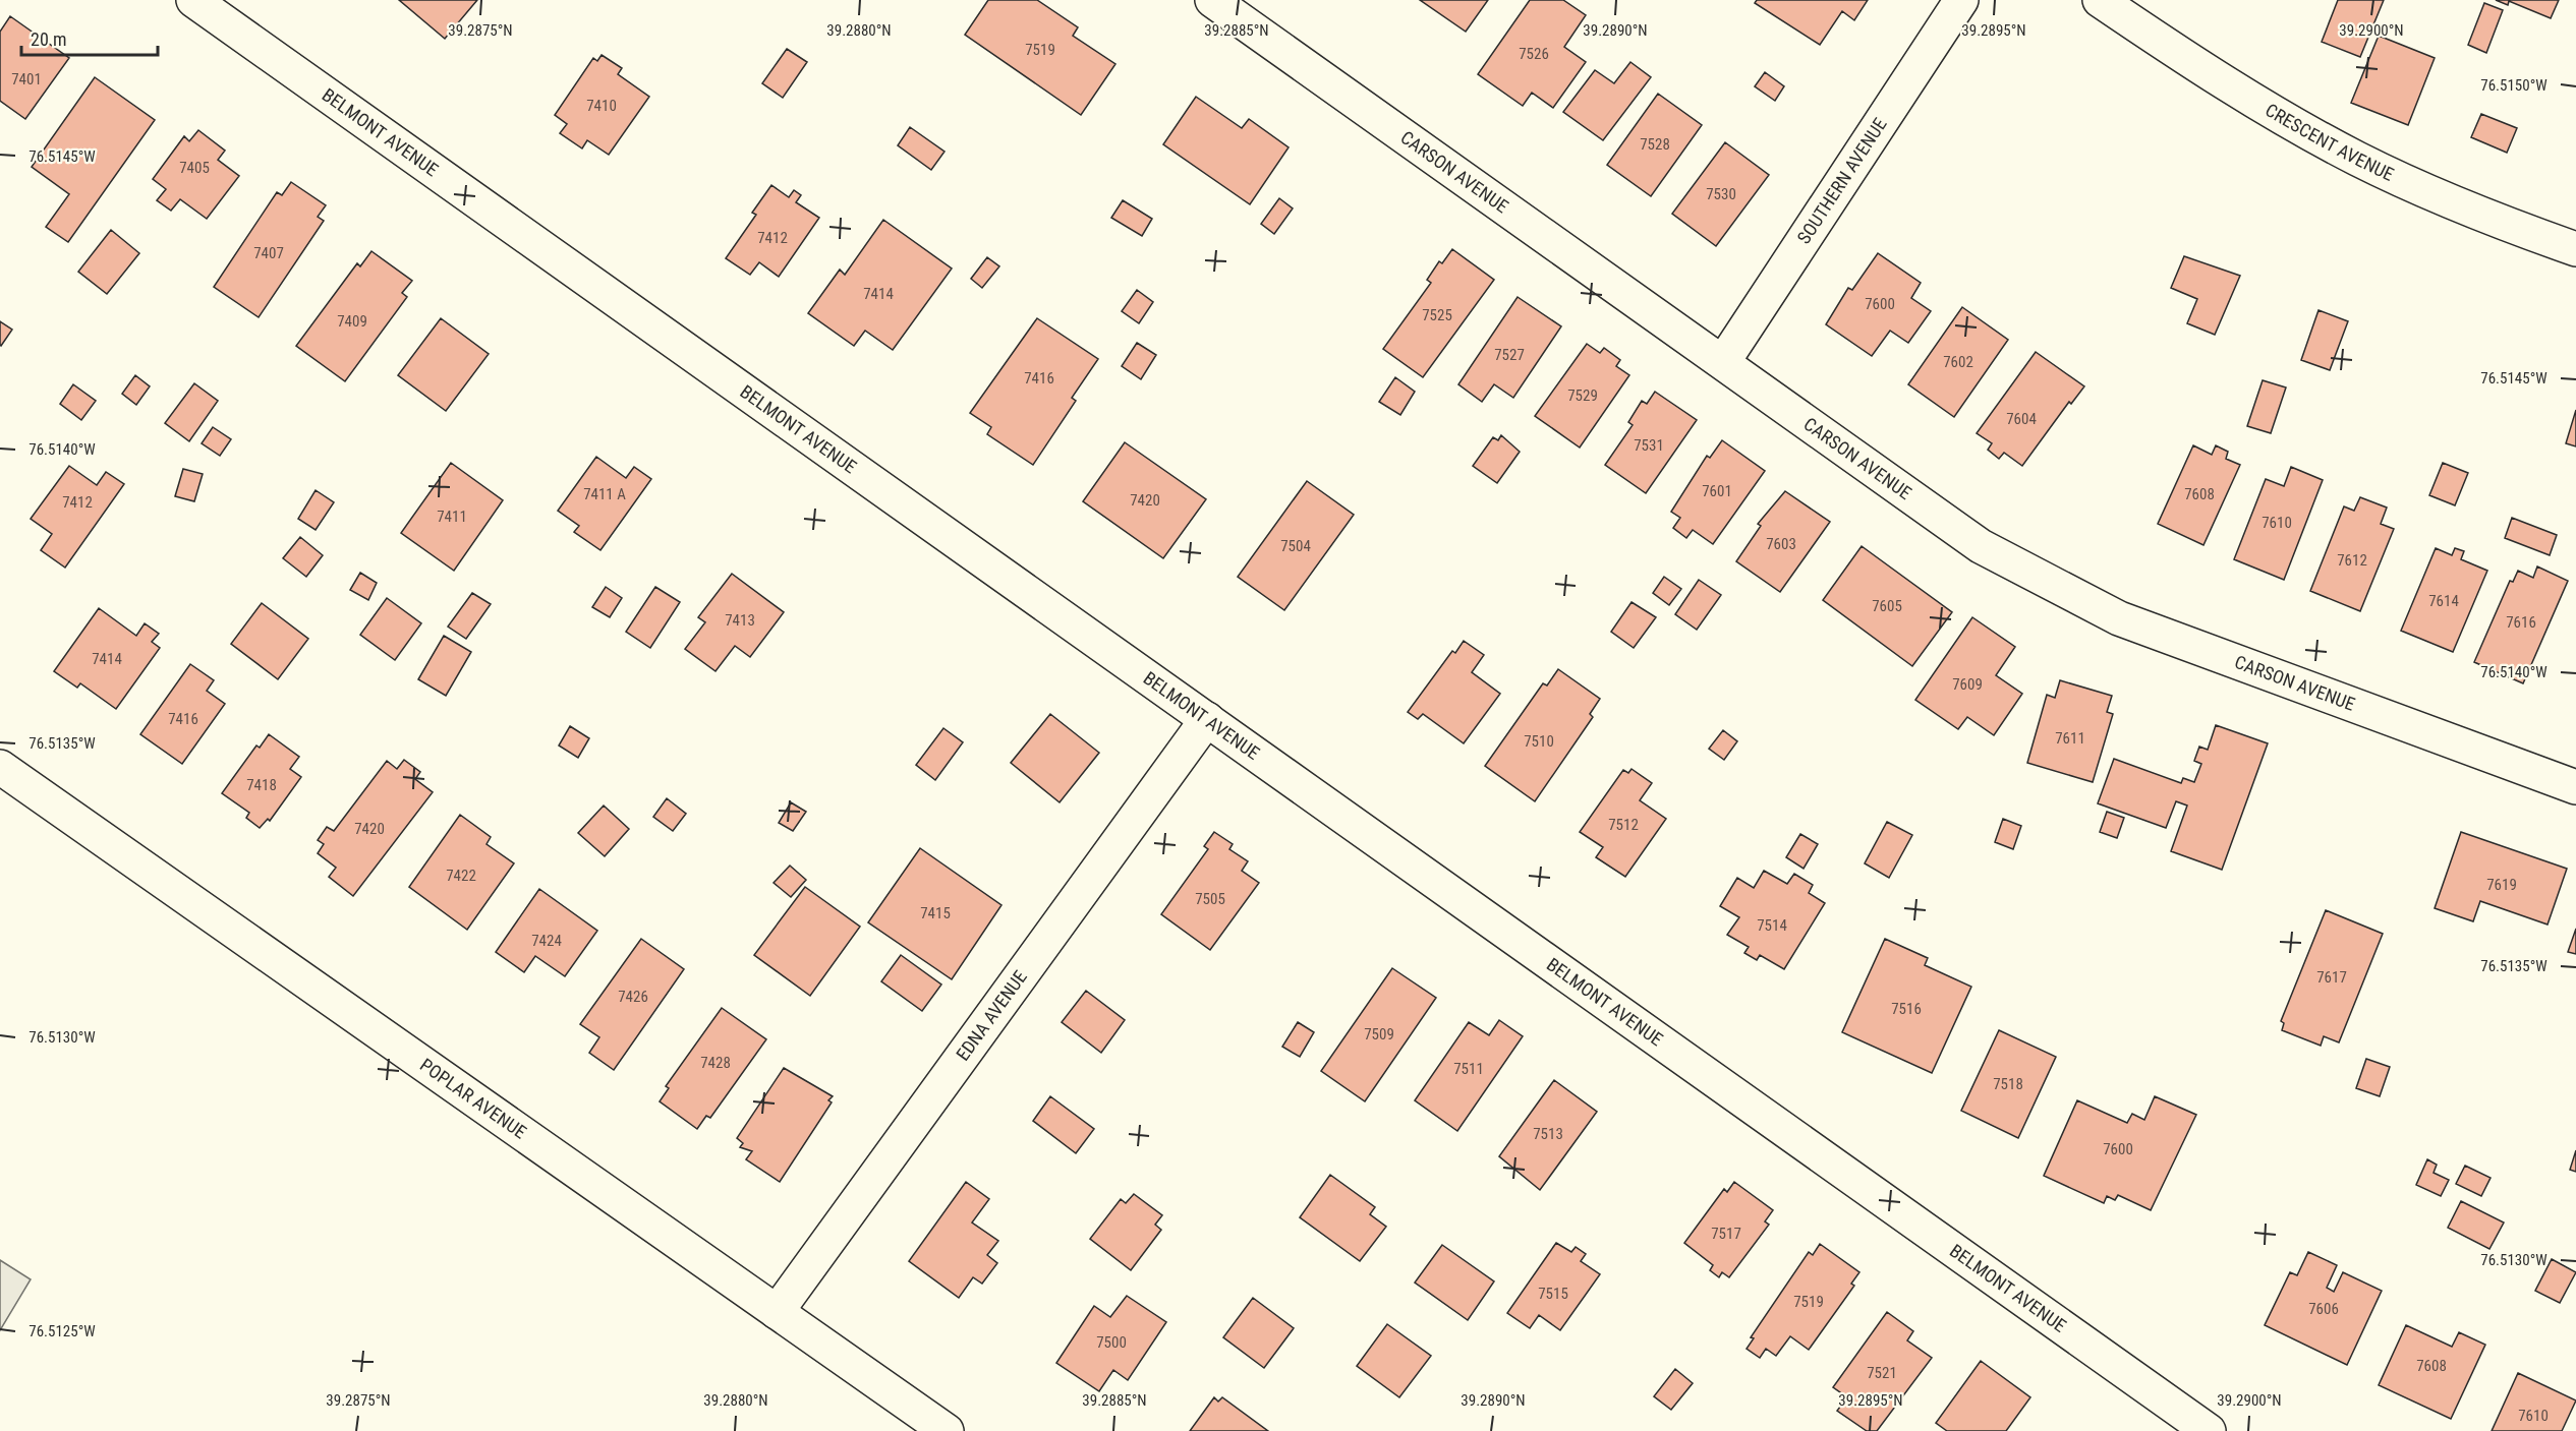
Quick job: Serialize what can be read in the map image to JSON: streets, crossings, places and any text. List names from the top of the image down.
{
  "streets": {
    "street": [
      "BELMONT AVENUE",
      "CRESCENT AVENUE",
      "CARSON AVENUE",
      "SOUTHERN AVENUE",
      "EDNA AVENUE",
      "POPLAR AVENUE"
    ]
  },
  "crossings": [
    ["BELMONT AVENUE", "EDNA AVENUE"],
    ["CARSON AVENUE", "SOUTHERN AVENUE"],
    ["EDNA AVENUE", "POPLAR AVENUE"]
  ],
  "house_numbers": [
    "7519",
    "7526",
    "7401",
    "7410",
    "7528",
    "7405",
    "7530",
    "7412",
    "7407",
    "7414",
    "7600",
    "7525",
    "7409",
    "7527",
    "7602",
    "7416",
    "7529",
    "7604",
    "7531",
    "7601",
    "7411 A",
    "7608",
    "7420",
    "7412",
    "7411",
    "7610",
    "7603",
    "7504",
    "7612",
    "7614",
    "7605",
    "7413",
    "7616",
    "7414",
    "7609",
    "7416",
    "7611",
    "7510",
    "7418",
    "7512",
    "7420",
    "7422",
    "7619",
    "7505",
    "7415",
    "7514",
    "7424",
    "7617",
    "7426",
    "7516",
    "7509",
    "7428",
    "7511",
    "7518",
    "7513",
    "7600",
    "7517",
    "7515",
    "7519",
    "7606",
    "7500",
    "7608",
    "7521",
    "7610"
  ],
  "scale_bar": "20 m",
  "coordinates": [
    "39.2875°N",
    "39.2880°N",
    "39.2885°N",
    "39.2890°N",
    "39.2895°N",
    "39.2900°N",
    "76.5150°W",
    "76.5145°W",
    "76.5140°W",
    "76.5135°W",
    "76.5130°W",
    "76.5125°W"
  ]
}
